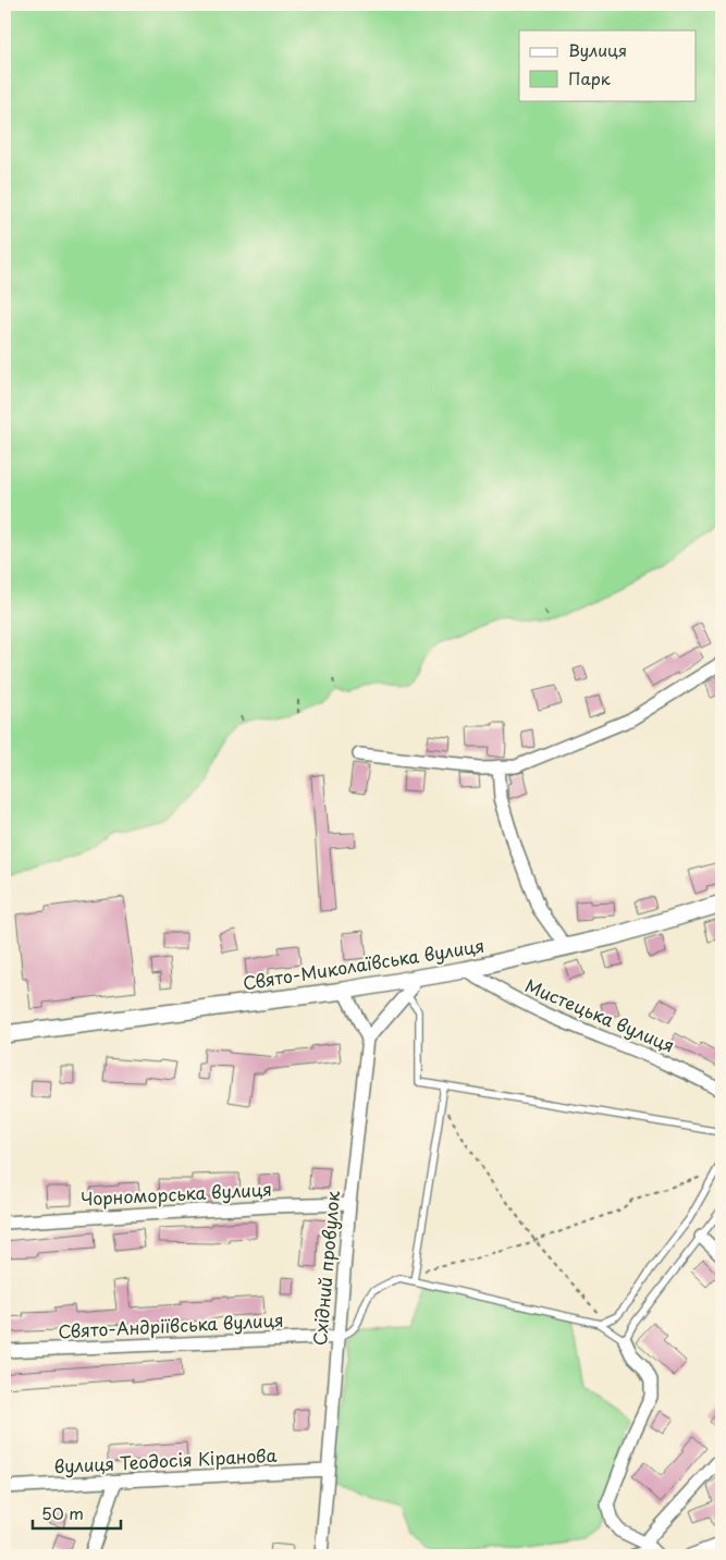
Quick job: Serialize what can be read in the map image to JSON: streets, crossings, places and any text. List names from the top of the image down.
{
  "streets": {
    "street": [
      "Свято-Миколаївська вулиця",
      "Мистецька вулиця",
      "Чорноморська вулиця",
      "Східний провулок",
      "Свято-Андріївська вулиця",
      "вулиця Теодосія Кіранова"
    ]
  },
  "crossings": [
    ["Свято-Миколаївська вулиця", "Мистецька вулиця"],
    ["Чорноморська вулиця", "Східний провулок"],
    ["Східний провулок", "Свято-Андріївська вулиця"],
    ["Східний провулок", "вулиця Теодосія Кіранова"]
  ],
  "legend": ["Вулиця", "Парк"],
  "scale_bar": "50 m"
}
